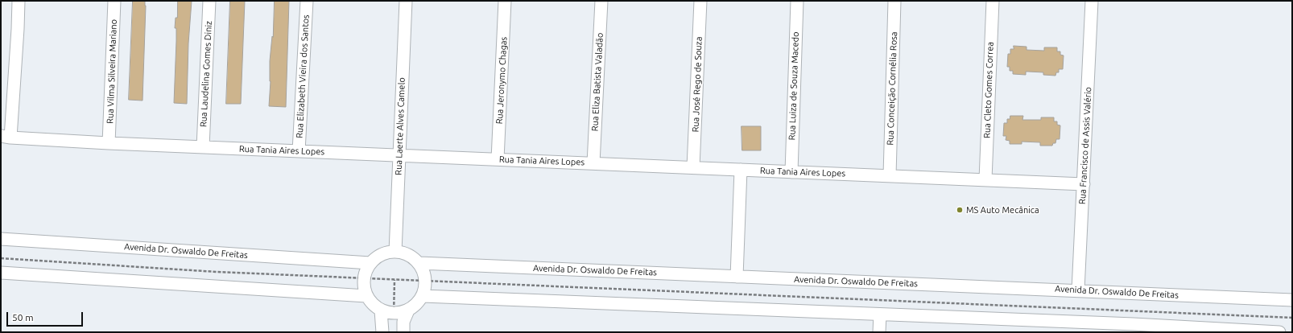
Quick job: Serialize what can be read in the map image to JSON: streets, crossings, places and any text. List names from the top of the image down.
{
  "streets": {
    "street": [
      "Rua Vilma Silveira Mariano",
      "Rua Laudelina Gomes Diniz",
      "Rua Elizabeth Vieira dos Santos",
      "Rua Jeronymo Chagas",
      "Rua Eliza Batista Valadão",
      "Rua José Rego de Souza",
      "Rua Luiza de Souza Macedo",
      "Rua Conceição Cornélia Rosa",
      "Rua Cleto Gomes Correa",
      "Rua Laerte Alves Camelo",
      "Rua Francisco de Assis Valério",
      "Rua Tania Aires Lopes",
      "Avenida Dr. Oswaldo De Freitas"
    ]
  },
  "crossings": [
    ["Rua Vilma Silveira Mariano", "Rua Tania Aires Lopes"],
    ["Rua Laudelina Gomes Diniz", "Rua Tania Aires Lopes"],
    ["Rua Elizabeth Vieira dos Santos", "Rua Tania Aires Lopes"],
    ["Rua Jeronymo Chagas", "Rua Tania Aires Lopes"],
    ["Rua Eliza Batista Valadão", "Rua Tania Aires Lopes"],
    ["Rua José Rego de Souza", "Rua Tania Aires Lopes"],
    ["Rua Luiza de Souza Macedo", "Rua Tania Aires Lopes"],
    ["Rua Conceição Cornélia Rosa", "Rua Tania Aires Lopes"],
    ["Rua Cleto Gomes Correa", "Rua Tania Aires Lopes"],
    ["Rua Laerte Alves Camelo", "Rua Tania Aires Lopes"],
    ["Rua Francisco de Assis Valério", "Rua Tania Aires Lopes"],
    ["Rua Francisco de Assis Valério", "Avenida Dr. Oswaldo De Freitas"]
  ],
  "places": ["MS Auto Mecânica"],
  "scale_bar": "50 m"
}
